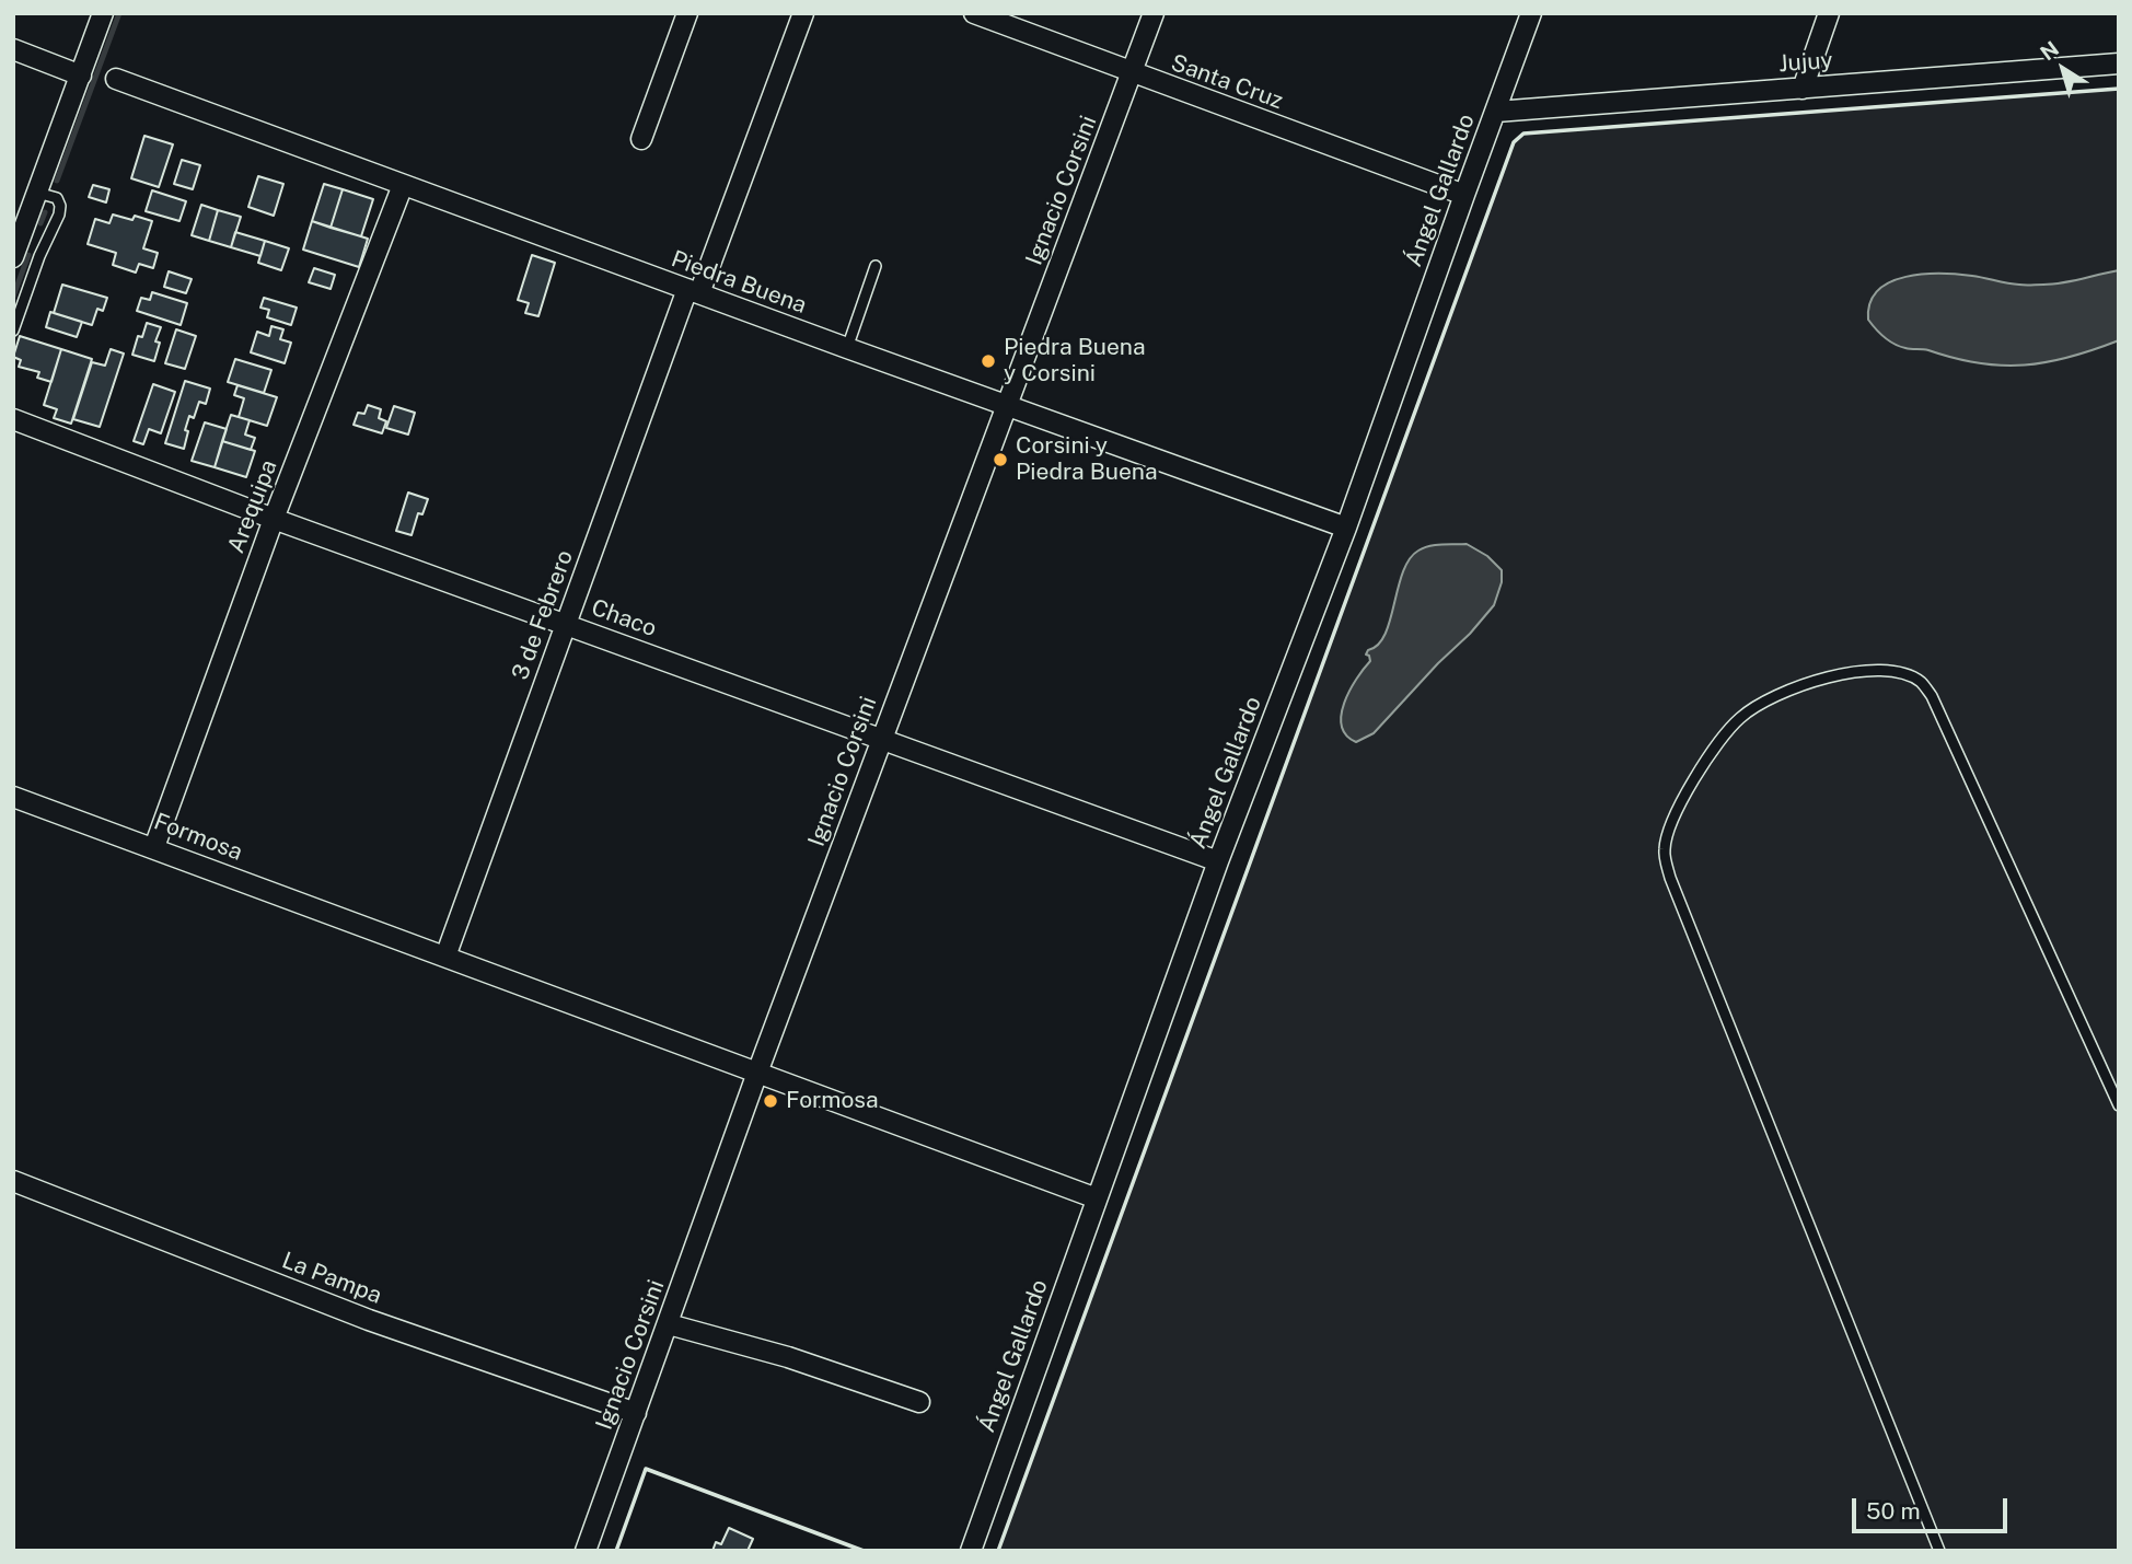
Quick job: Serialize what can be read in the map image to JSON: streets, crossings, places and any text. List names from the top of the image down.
{
  "streets": {
    "street": [
      "Jujuy",
      "Santa Cruz",
      "Ignacio Corsini",
      "Ángel Gallardo",
      "Piedra Buena",
      "Arequipa",
      "3 de Febrero",
      "Chaco",
      "Formosa",
      "La Pampa"
    ]
  },
  "crossings": [
    ["Jujuy", "Ángel Gallardo"],
    ["Santa Cruz", "Ignacio Corsini"],
    ["Santa Cruz", "Ángel Gallardo"],
    ["Ignacio Corsini", "Piedra Buena"],
    ["Ignacio Corsini", "Chaco"],
    ["Ignacio Corsini", "Formosa"],
    ["Ignacio Corsini", "La Pampa"],
    ["Ángel Gallardo", "Piedra Buena"],
    ["Ángel Gallardo", "Chaco"],
    ["Ángel Gallardo", "Formosa"],
    ["Piedra Buena", "Arequipa"],
    ["Piedra Buena", "3 de Febrero"],
    ["Arequipa", "Chaco"],
    ["Arequipa", "Formosa"],
    ["3 de Febrero", "Chaco"],
    ["3 de Febrero", "Formosa"]
  ],
  "places": ["Piedra Buena y Corsini", "Corsini y Piedra Buena", "Formosa"],
  "scale_bar": "50 m",
  "north": "top left"
}
